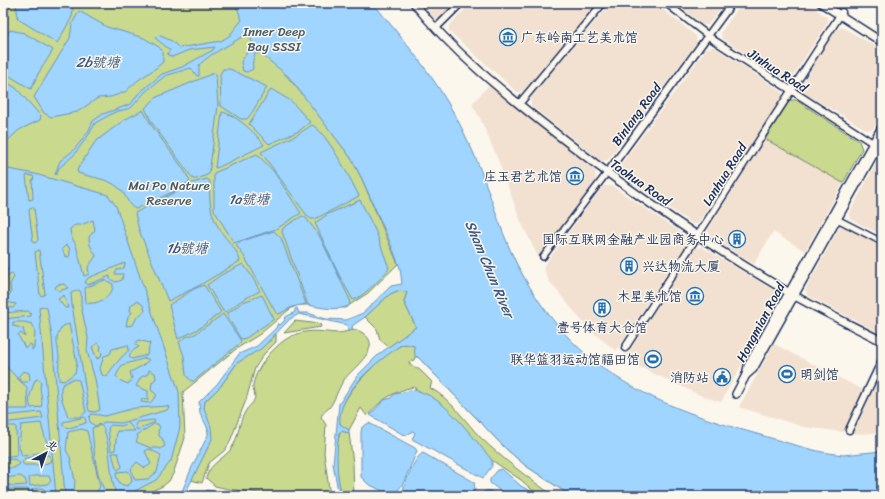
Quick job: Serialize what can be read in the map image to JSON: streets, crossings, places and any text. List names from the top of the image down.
{
  "streets": {
    "main road": ["Taohua Road", "Hongmian Road"],
    "street": ["Jinhua Road", "Binlang Road", "Lanhua Road"]
  },
  "crossings": [
    ["Jinhua Road", "Binlang Road"],
    ["Jinhua Road", "Lanhua Road"],
    ["Jinhua Road", "Hongmian Road"],
    ["Binlang Road", "Taohua Road"],
    ["Lanhua Road", "Taohua Road"],
    ["Taohua Road", "Hongmian Road"]
  ],
  "water": [
    "2b號塘",
    "1a號塘",
    "1b號塘",
    "Sham Chun River"
  ],
  "parks": ["Inner Deep Bay SSSI", "Mai Po Nature Reserve"],
  "places": {
    "museum": ["广东岭南工艺美术馆", "庄玉君艺术馆", "木星美术馆"],
    "building": ["国际互联网金融产业园商务中心", "兴达物流大厦", "壹号体育大仓馆"],
    "sports": ["联华篮羽运动馆福田馆", "明剑馆"],
    "public building": ["消防站"]
  },
  "north": "top right"
}
